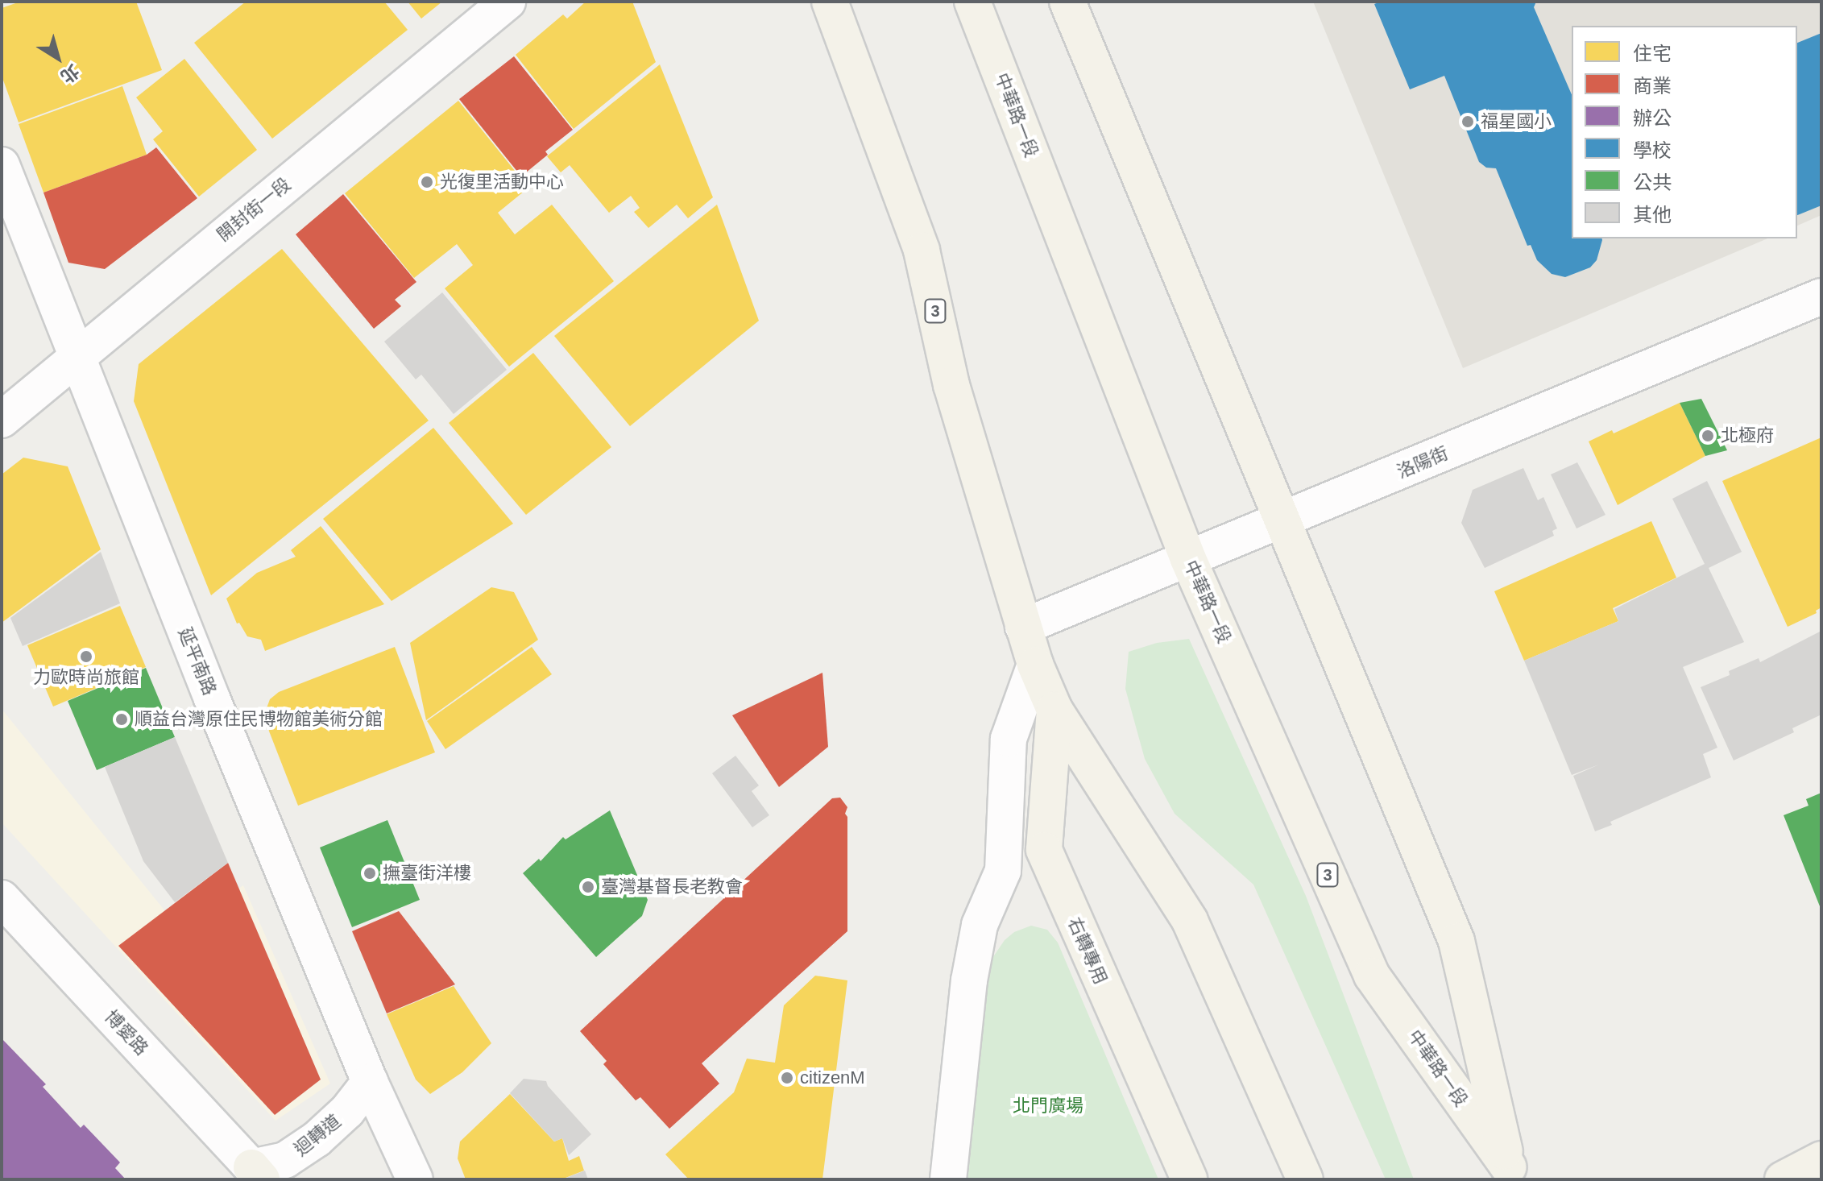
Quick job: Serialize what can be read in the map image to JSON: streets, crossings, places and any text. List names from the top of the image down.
{
  "streets": {
    "main road": ["中華路一段", "3", "右轉專用"],
    "street": [
      "開封街一段",
      "洛陽街",
      "延平南路",
      "博愛路",
      "迴轉道"
    ]
  },
  "crossings": [
    ["中華路一段", "洛陽街"],
    ["開封街一段", "延平南路"],
    ["3", "洛陽街"],
    ["3", "右轉專用"],
    ["延平南路", "迴轉道"],
    ["博愛路", "迴轉道"]
  ],
  "parks": ["北門廣場"],
  "places": [
    "福星國小",
    "光復里活動中心",
    "北極府",
    "力歐時尚旅館",
    "順益台灣原住民博物館美術分館",
    "撫臺街洋樓",
    "臺灣基督長老教會",
    "citizenM"
  ],
  "legend": [
    "住宅",
    "商業",
    "辦公",
    "學校",
    "公共",
    "其他"
  ],
  "north": "bottom right"
}
